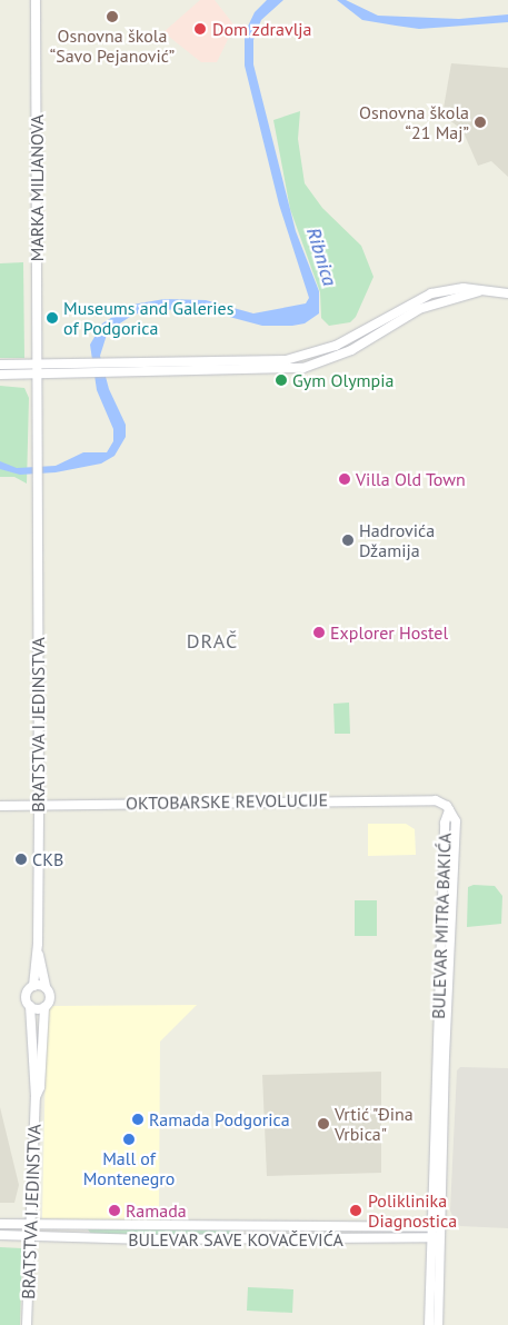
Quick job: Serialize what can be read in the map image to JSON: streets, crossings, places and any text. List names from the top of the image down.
{
  "streets": {
    "street": [
      "MARKA MILJANOVA",
      "BRATSTVA I JEDINSTVA",
      "OKTOBARSKE REVOLUCIJE",
      "BULEVAR MITRA BAKIĆA",
      "BULEVAR SAVE KOVAČEVIĆA"
    ]
  },
  "crossings": [
    ["MARKA MILJANOVA", "BRATSTVA I JEDINSTVA"],
    ["BRATSTVA I JEDINSTVA", "OKTOBARSKE REVOLUCIJE"],
    ["BRATSTVA I JEDINSTVA", "BULEVAR SAVE KOVAČEVIĆA"],
    ["OKTOBARSKE REVOLUCIJE", "BULEVAR MITRA BAKIĆA"],
    ["BULEVAR MITRA BAKIĆA", "BULEVAR SAVE KOVAČEVIĆA"]
  ],
  "districts": ["DRAČ"],
  "water": ["Ribnica"],
  "places": [
    "Osnovna škola “Savo Pejanović”",
    "Dom zdravlja",
    "Osnovna škola “21 Maj”",
    "Museums and Galeries of Podgorica",
    "Gym Olympia",
    "Villa Old Town",
    "Hadrovića Džamija",
    "Explorer Hostel",
    "CKB",
    "Ramada Podgorica",
    "Vrtić \"Đina Vrbica\"",
    "Mall of Montenegro",
    "Ramada",
    "Poliklinika Diagnostica"
  ]
}
